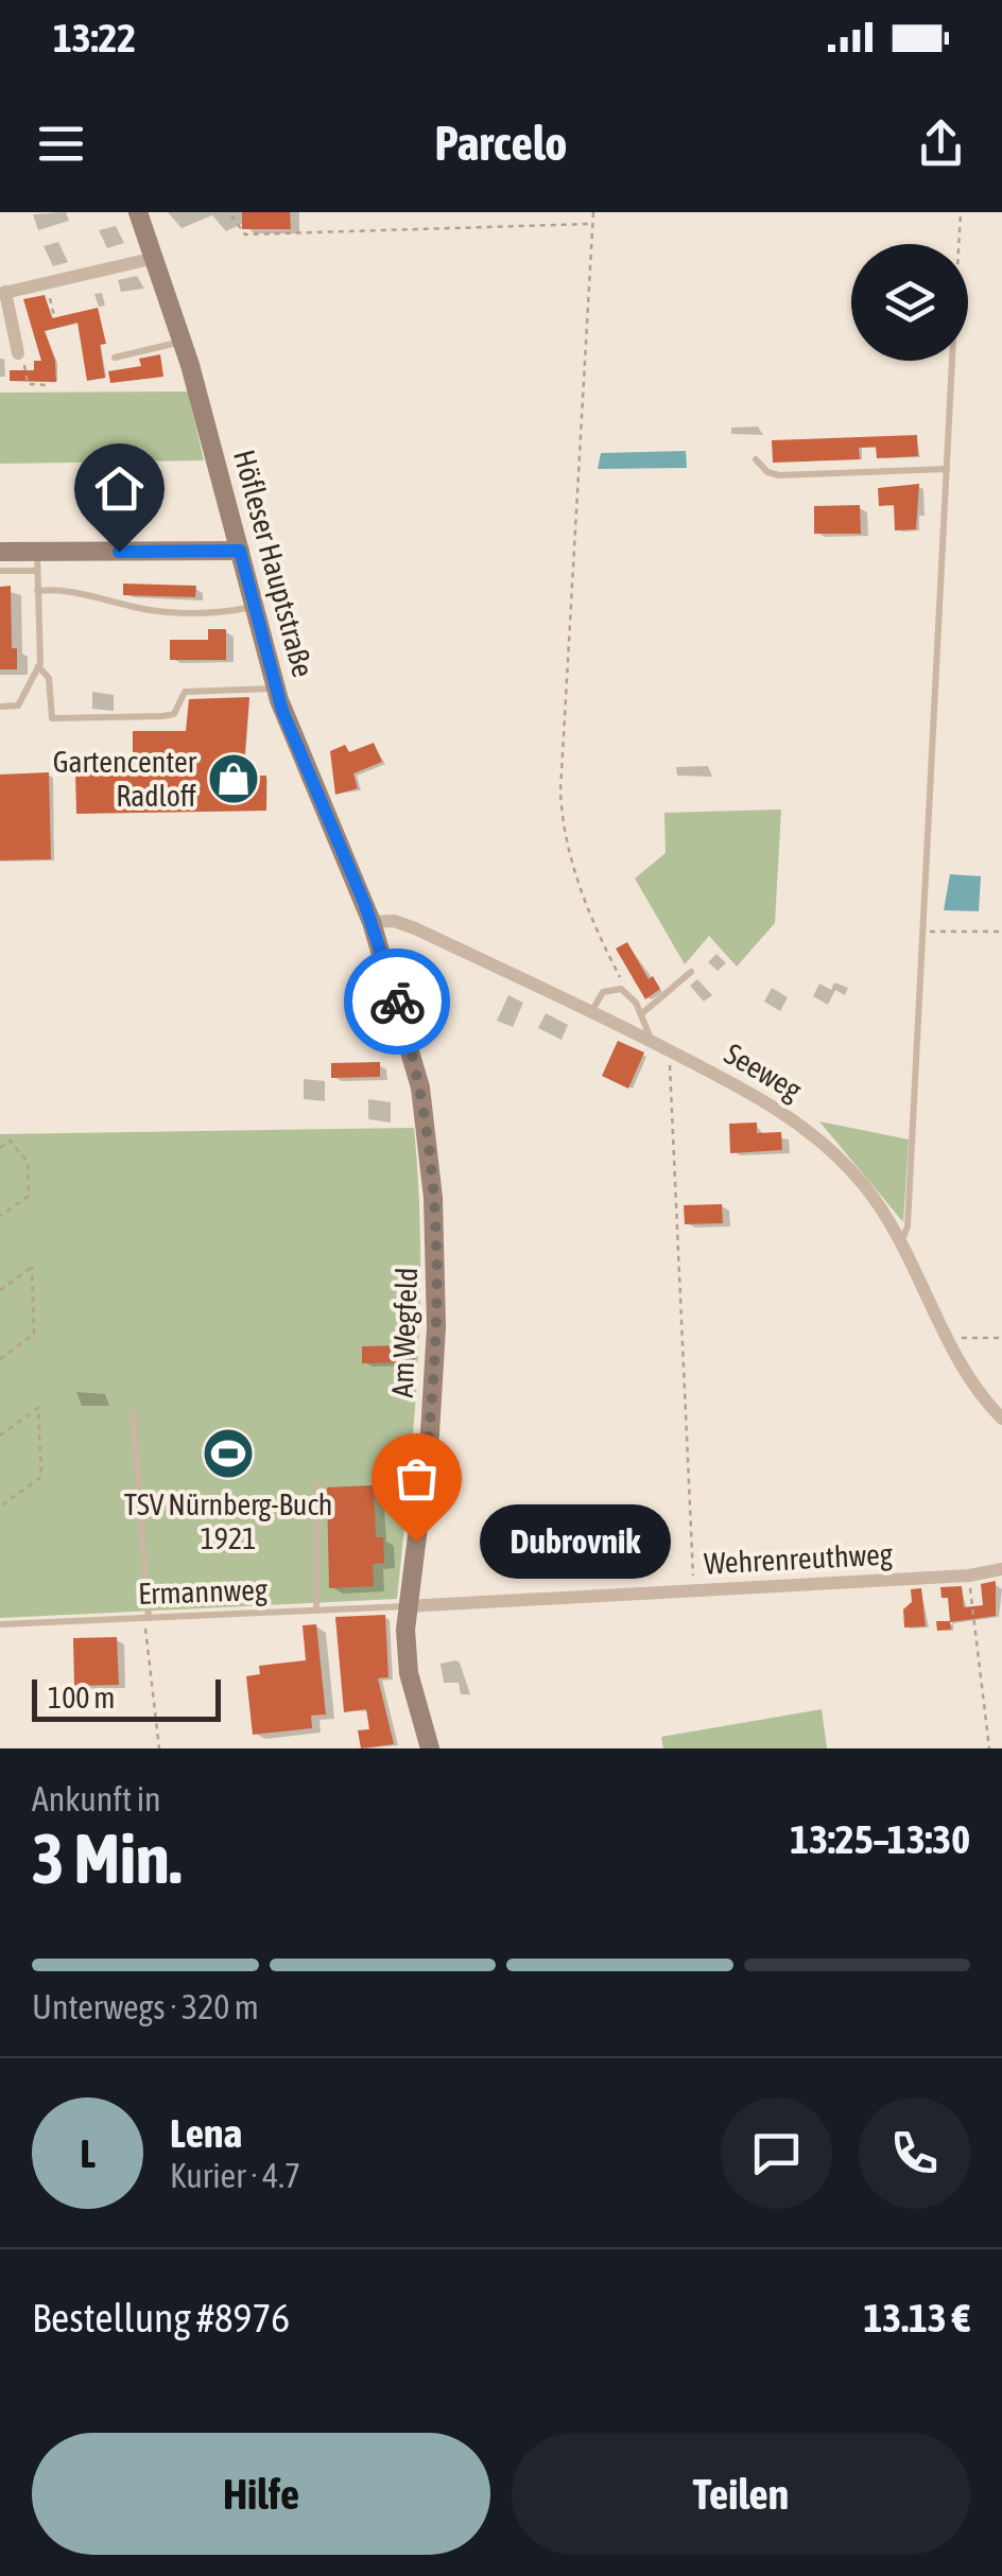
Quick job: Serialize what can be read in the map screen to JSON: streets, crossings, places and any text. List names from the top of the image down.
{
  "streets": {
    "street": [
      "Höfleser Hauptstraße",
      "Seeweg",
      "Am Wegfeld",
      "Wehrenreuthweg"
    ],
    "lane": ["Ermannweg"]
  },
  "crossings": [
    ["Höfleser Hauptstraße", "Seeweg"],
    ["Höfleser Hauptstraße", "Am Wegfeld"],
    ["Seeweg", "Am Wegfeld"],
    ["Am Wegfeld", "Wehrenreuthweg"],
    ["Am Wegfeld", "Ermannweg"],
    ["Wehrenreuthweg", "Ermannweg"]
  ],
  "places": {
    "shop": ["Gartencenter Radloff"],
    "sports": ["TSV Nürnberg-Buch 1921"],
    "other": ["Dubrovnik"]
  },
  "scale_bar": "100 m",
  "page": {
    "status": "13:22",
    "header": "Parcelo",
    "bubble": "Dubrovnik",
    "scale": "100 m",
    "heading": ["3 Min.", "Ankunft in", "13:25–13:30"],
    "panel": [
      "Lena",
      "Kurier · 4.7",
      "Bestellung #8976",
      "13.13 €"
    ],
    "bar": "Unterwegs · 320 m",
    "round": "L",
    "buttons": ["Hilfe", "Teilen"]
  }
}
